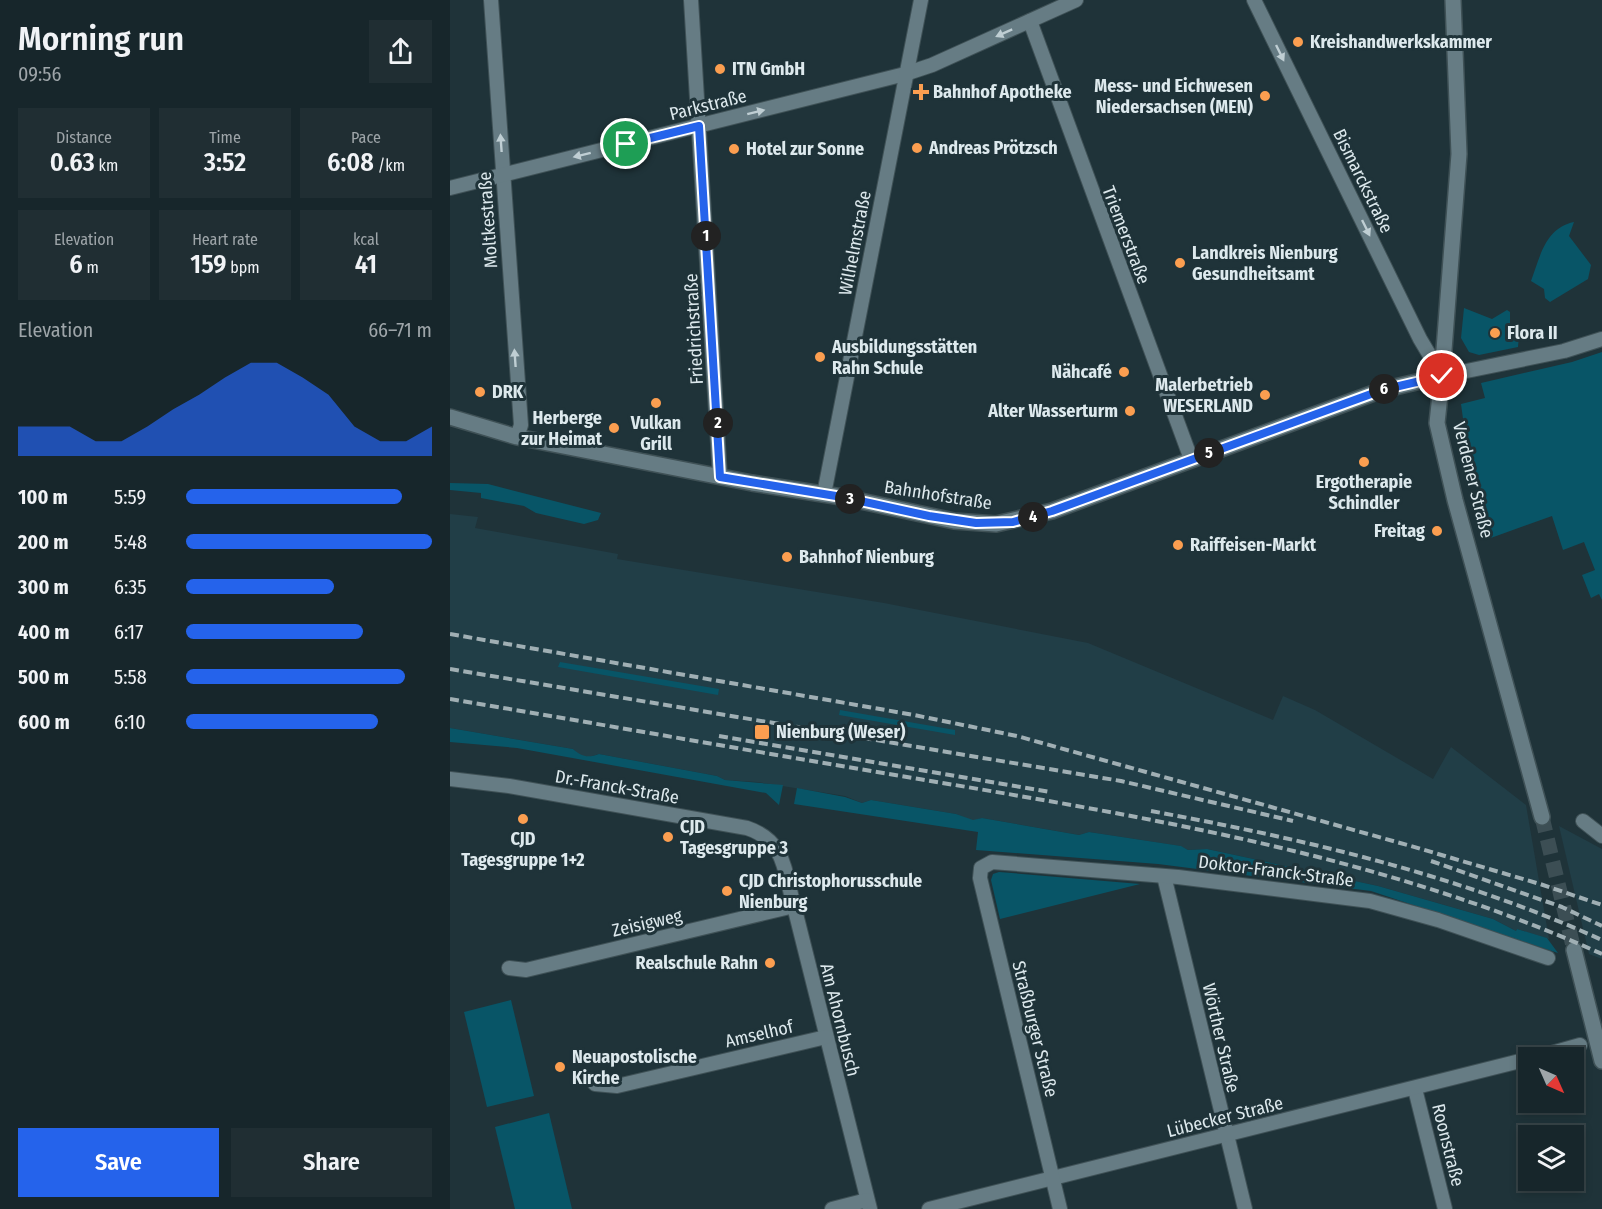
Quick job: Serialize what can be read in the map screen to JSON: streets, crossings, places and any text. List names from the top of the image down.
{
  "streets": {
    "main road": ["Verdener Straße", "Bahnhofstraße"],
    "street": [
      "Parkstraße",
      "Bismarckstraße",
      "Moltkestraße",
      "Triemerstraße",
      "Wilhelmstraße",
      "Friedrichstraße",
      "Dr.-Franck-Straße",
      "Doktor-Franck-Straße",
      "Zeisigweg",
      "Am Ahornbusch",
      "Straßburger Straße",
      "Amselhof",
      "Wörther Straße",
      "Lübecker Straße",
      "Roonstraße"
    ]
  },
  "crossings": [
    ["Parkstraße", "Moltkestraße"],
    ["Parkstraße", "Triemerstraße"],
    ["Parkstraße", "Wilhelmstraße"],
    ["Parkstraße", "Friedrichstraße"],
    ["Bismarckstraße", "Verdener Straße"],
    ["Bismarckstraße", "Bahnhofstraße"],
    ["Moltkestraße", "Bahnhofstraße"],
    ["Triemerstraße", "Bahnhofstraße"],
    ["Wilhelmstraße", "Bahnhofstraße"],
    ["Friedrichstraße", "Bahnhofstraße"],
    ["Verdener Straße", "Bahnhofstraße"],
    ["Dr.-Franck-Straße", "Am Ahornbusch"],
    ["Doktor-Franck-Straße", "Straßburger Straße"],
    ["Doktor-Franck-Straße", "Wörther Straße"],
    ["Zeisigweg", "Am Ahornbusch"],
    ["Am Ahornbusch", "Amselhof"],
    ["Straßburger Straße", "Lübecker Straße"],
    ["Wörther Straße", "Lübecker Straße"],
    ["Lübecker Straße", "Roonstraße"]
  ],
  "one_way": ["Bismarckstraße", "Moltkestraße"],
  "places": {
    "other": [
      "Kreishandwerkskammer",
      "ITN GmbH",
      "Mess- und Eichwesen Niedersachsen (MEN)",
      "Andreas Prötzsch",
      "Hotel zur Sonne",
      "Landkreis Nienburg Gesundheitsamt",
      "Flora II",
      "Ausbildungsstätten Rahn Schule",
      "Nähcafé",
      "DRK",
      "Malerbetrieb WESERLAND",
      "Vulkan Grill",
      "Alter Wasserturm",
      "Herberge zur Heimat",
      "Ergotherapie Schindler",
      "Freitag",
      "Raiffeisen-Markt",
      "Bahnhof Nienburg",
      "CJD Tagesgruppe 1+2",
      "CJD Tagesgruppe 3",
      "CJD Christophorusschule Nienburg",
      "Realschule Rahn",
      "Neuapostolische Kirche"
    ],
    "health": ["Bahnhof Apotheke"],
    "transit": ["Nienburg (Weser)"]
  },
  "north": "bottom right",
  "page": {
    "heading": ["Morning run", "09:56"],
    "stats": [
      ["Distance", "0.63 km"],
      ["Time", "3:52"],
      ["Pace", "6:08 /km"],
      ["Elevation", "6 m"],
      ["Heart rate", "159 bpm"],
      ["kcal", "41"]
    ],
    "pins": [
      "1",
      "6",
      "2",
      "5",
      "3",
      "4"
    ],
    "chart": ["Elevation", "66–71 m"],
    "list": [
      {
        "name": "100 m",
        "note": "5:59"
      },
      {
        "name": "200 m",
        "note": "5:48"
      },
      {
        "name": "300 m",
        "note": "6:35"
      },
      {
        "name": "400 m",
        "note": "6:17"
      },
      {
        "name": "500 m",
        "note": "5:58"
      },
      {
        "name": "600 m",
        "note": "6:10"
      }
    ],
    "buttons": ["Save", "Share"]
  }
}
